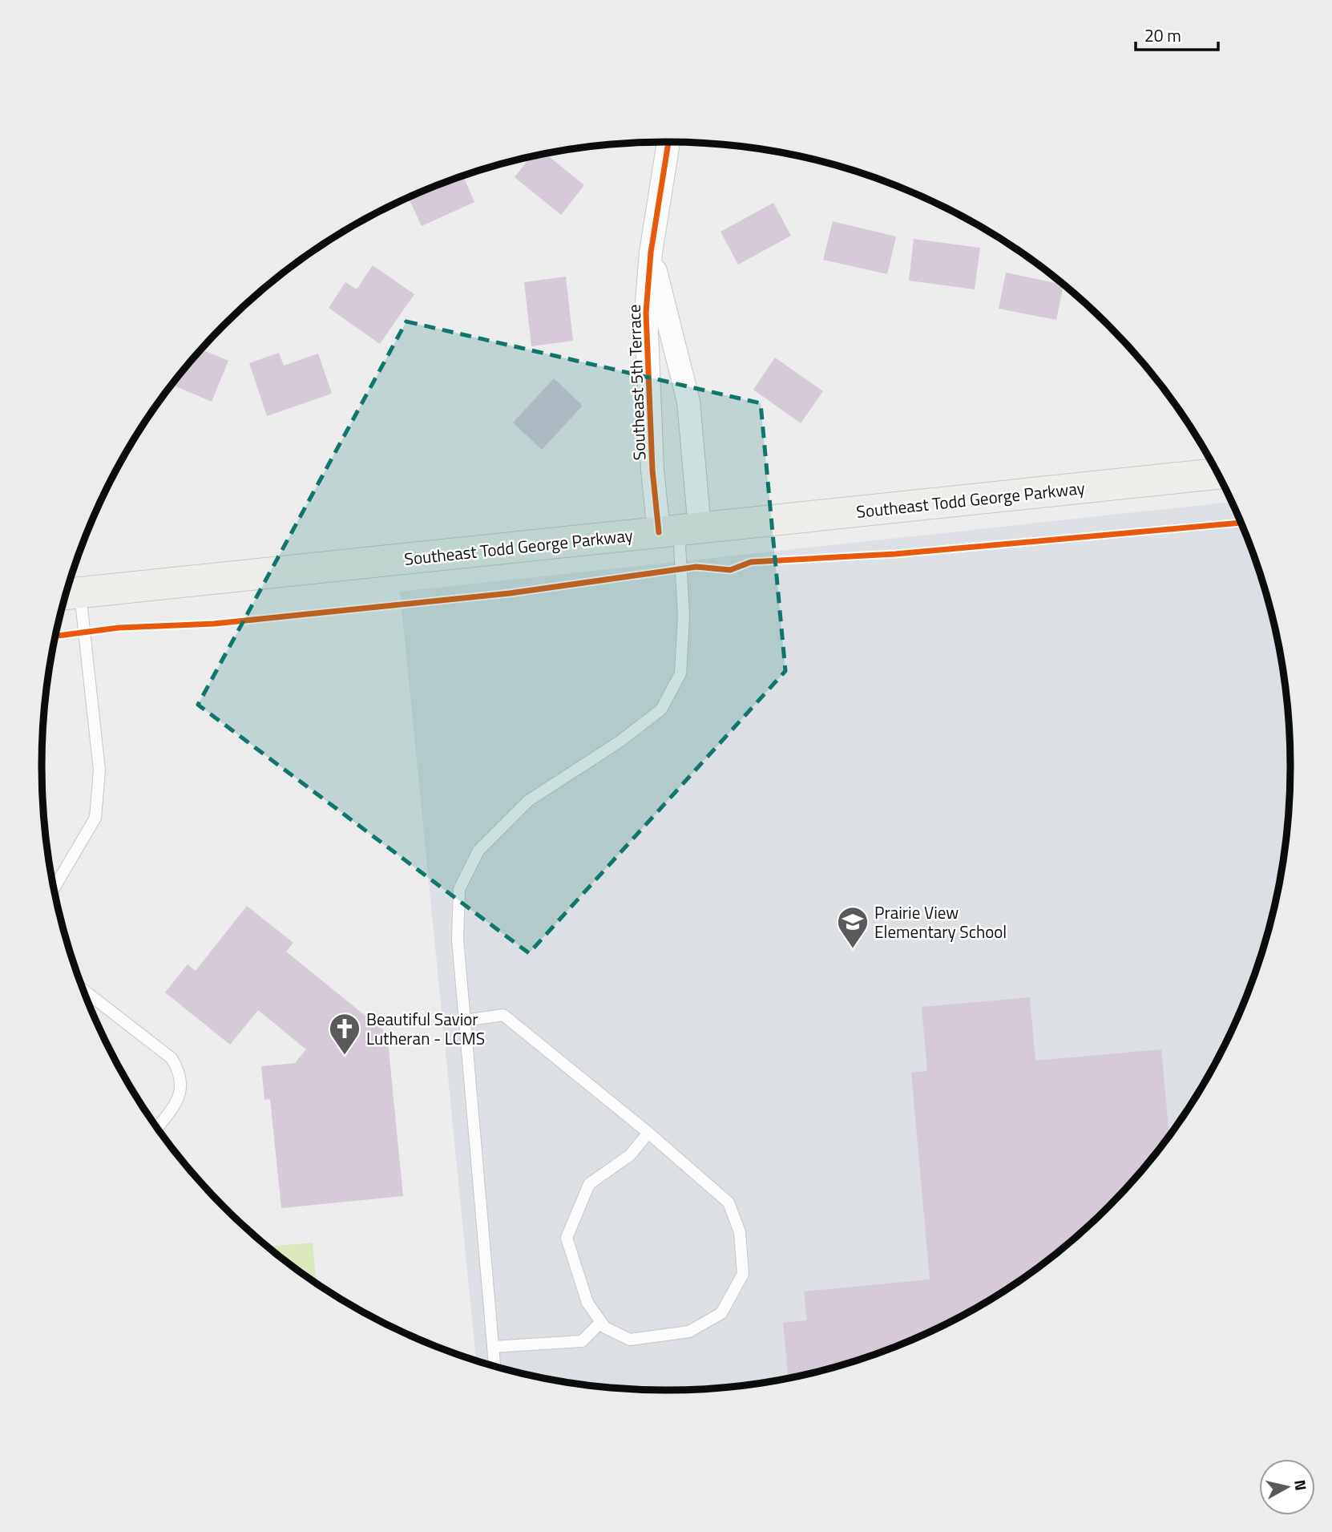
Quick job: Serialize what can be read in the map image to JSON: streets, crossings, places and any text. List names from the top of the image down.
{
  "streets": {
    "main road": ["Southeast Todd George Parkway"],
    "street": ["Southeast 5th Terrace"]
  },
  "crossings": [
    ["Southeast 5th Terrace", "Southeast Todd George Parkway"]
  ],
  "places": {
    "school or university": ["Prairie View Elementary School"],
    "church": ["Beautiful Savior Lutheran - LCMS"]
  },
  "scale_bar": "20 m",
  "north": "right"
}
